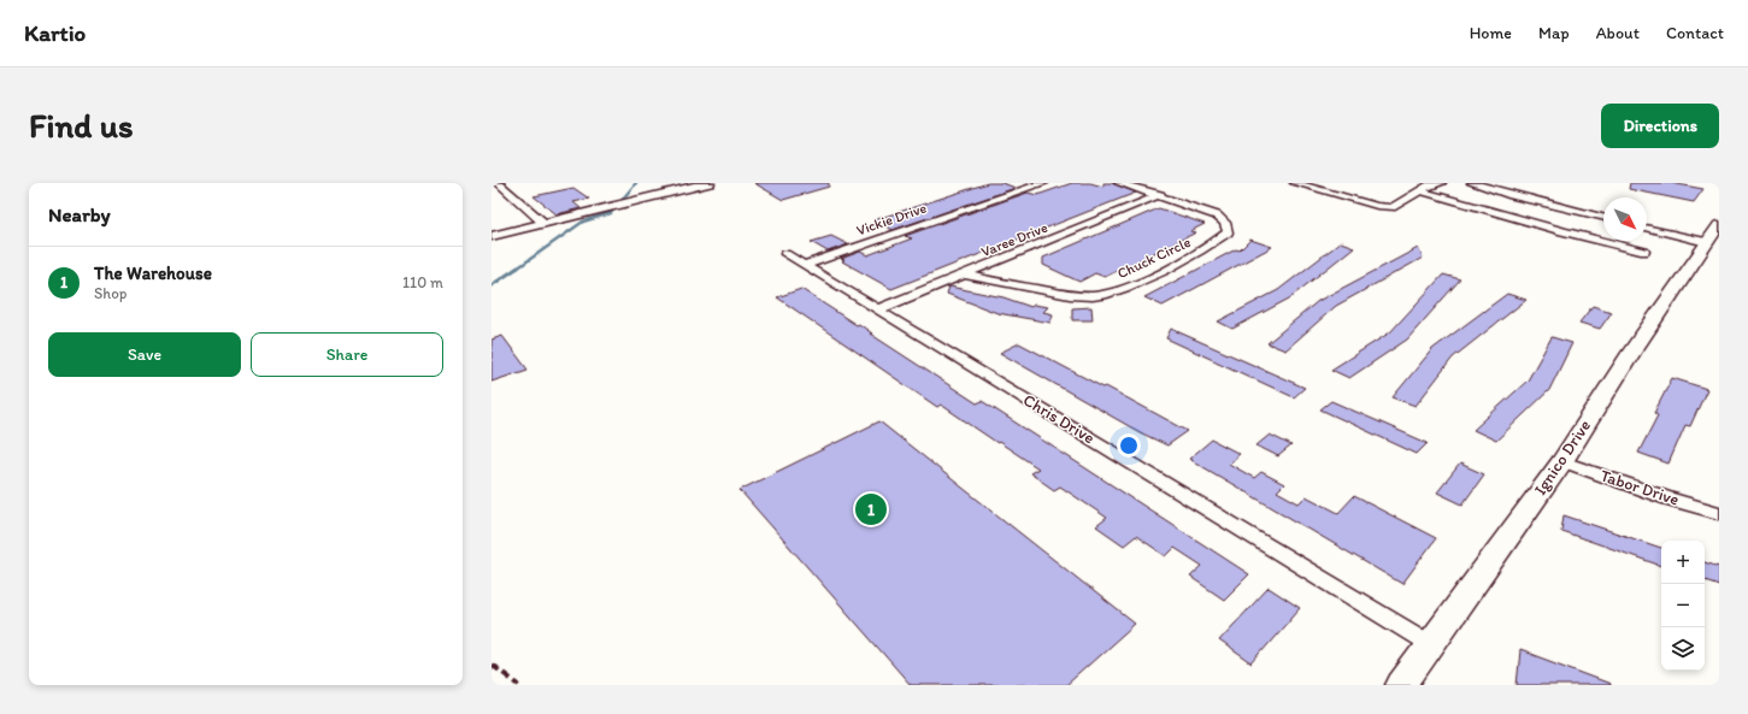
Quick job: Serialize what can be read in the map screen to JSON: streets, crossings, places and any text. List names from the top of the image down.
{
  "streets": {
    "street": [
      "Vickie Drive",
      "Varee Drive",
      "Chuck Circle",
      "Chris Drive",
      "Ignico Drive",
      "Tabor Drive"
    ]
  },
  "crossings": [
    ["Vickie Drive", "Chris Drive"],
    ["Varee Drive", "Chuck Circle"],
    ["Varee Drive", "Chris Drive"],
    ["Chris Drive", "Ignico Drive"],
    ["Ignico Drive", "Tabor Drive"]
  ],
  "north": "bottom right",
  "page": {
    "header": "Kartio",
    "nav": [
      "Home",
      "Map",
      "About",
      "Contact"
    ],
    "buttons": [
      "Directions",
      ["Save", "Share"]
    ],
    "title": "Find us",
    "heading": "Nearby",
    "list": [
      {
        "mark": "1",
        "name": "The Warehouse",
        "note": "Shop",
        "value": "110 m"
      }
    ],
    "pins": "1",
    "map_buttons": ["+", "−"]
  }
}
